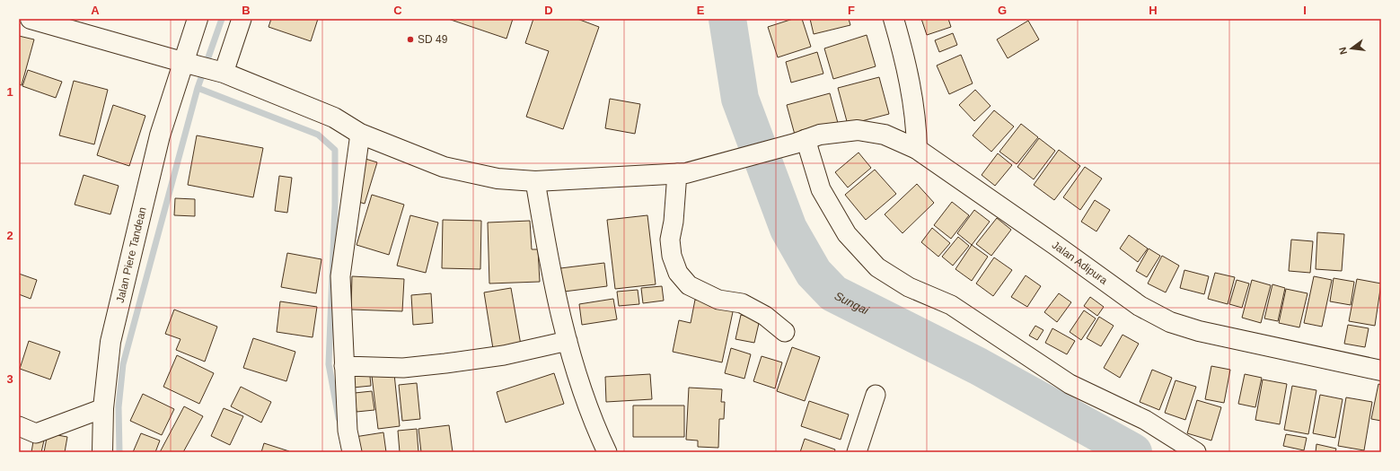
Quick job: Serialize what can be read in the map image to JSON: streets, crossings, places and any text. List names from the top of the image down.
{
  "streets": {
    "main road": ["Jalan Piere Tandean", "Jalan Adipura"]
  },
  "crossings": [
    ["Jalan Piere Tandean", "Jalan Adipura"]
  ],
  "water": ["Sungai"],
  "places": ["SD 49"],
  "north": "left",
  "grid": {
    "columns": [
      "A",
      "B",
      "C",
      "D",
      "E",
      "F",
      "G",
      "H",
      "I"
    ],
    "rows": ["1", "2", "3"]
  }
}
